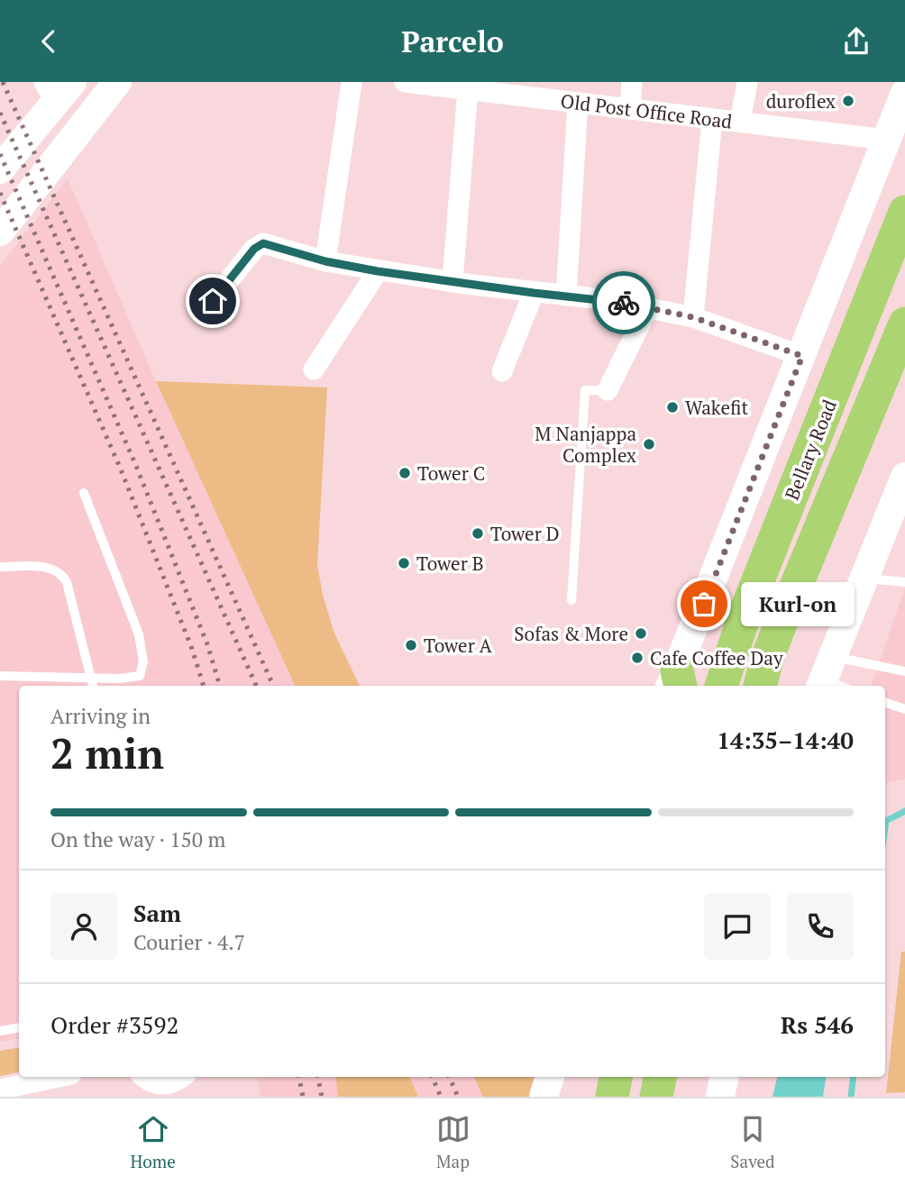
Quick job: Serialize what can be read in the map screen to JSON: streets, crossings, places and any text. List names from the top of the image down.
{
  "streets": {
    "highway": ["Bellary Road"],
    "street": ["Old Post Office Road"]
  },
  "places": [
    "duroflex",
    "Wakefit",
    "M Nanjappa Complex",
    "Tower C",
    "Tower D",
    "Tower B",
    "Kurl-on",
    "Sofas & More",
    "Tower A",
    "Cafe Coffee Day"
  ],
  "page": {
    "header": "Parcelo",
    "bubble": "Kurl-on",
    "heading": ["2 min", "Arriving in", "14:35–14:40"],
    "panel": [
      "Sam",
      "Courier · 4.7",
      "Order #3592",
      "Rs 546"
    ],
    "bar": "On the way · 150 m",
    "tabs": ["Home", "Map", "Saved"]
  }
}
